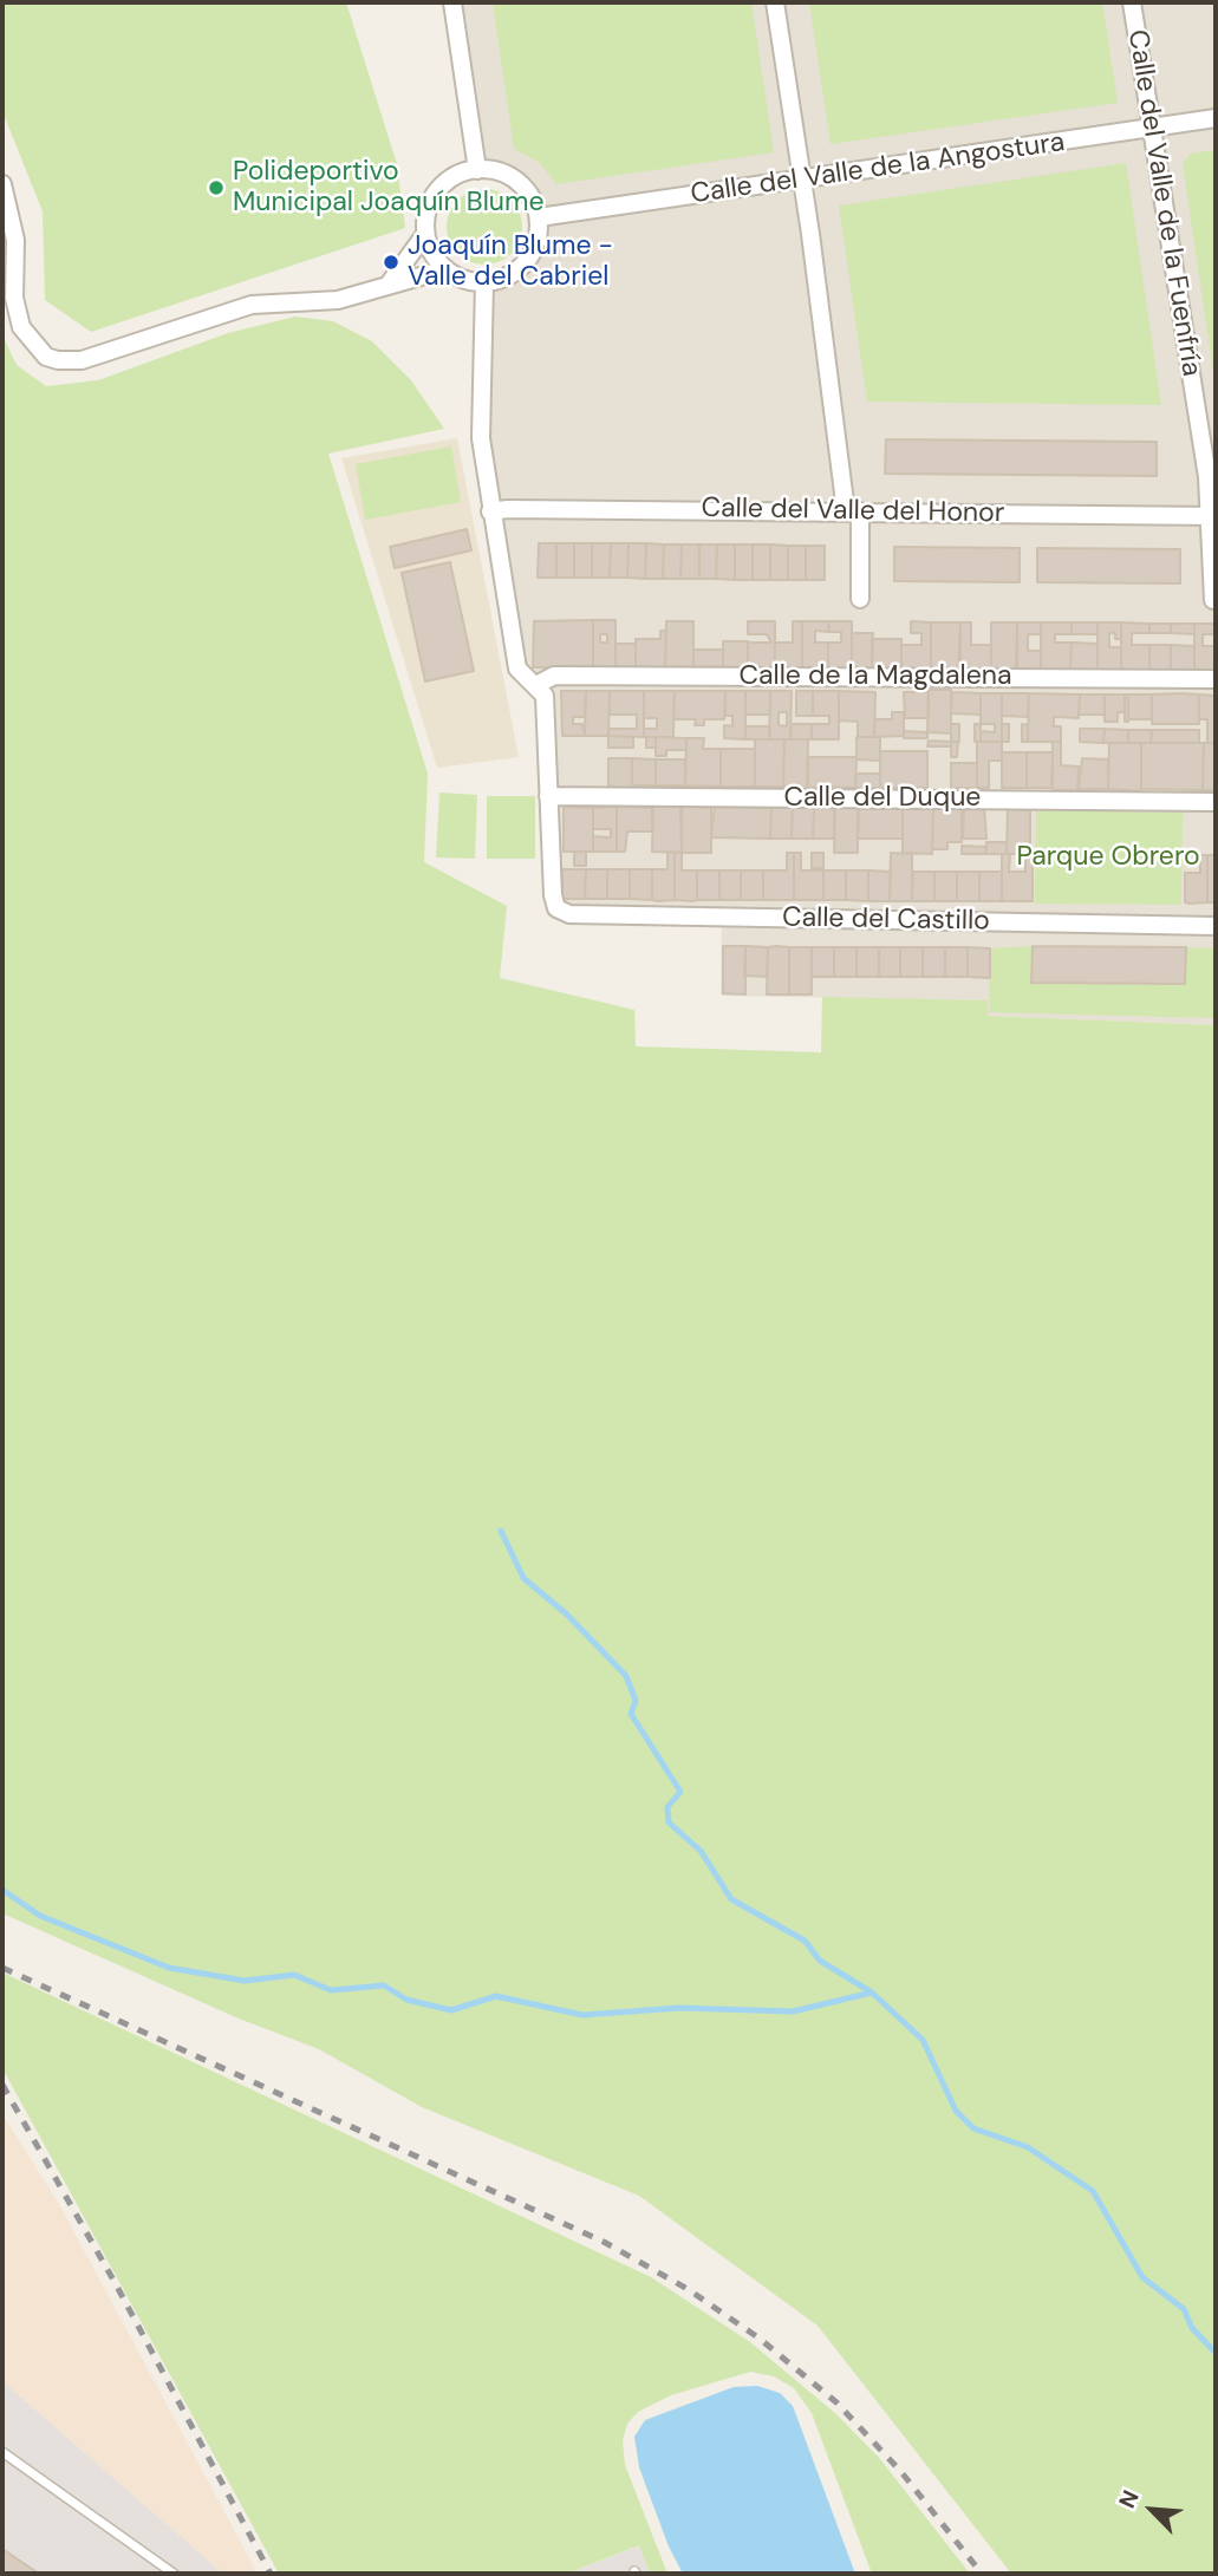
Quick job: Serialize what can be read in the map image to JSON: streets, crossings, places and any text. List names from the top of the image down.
{
  "streets": {
    "street": [
      "Calle del Valle de la Angostura",
      "Calle del Valle de la Fuenfría",
      "Calle del Valle del Honor",
      "Calle de la Magdalena",
      "Calle del Duque",
      "Calle del Castillo"
    ]
  },
  "crossings": [
    ["Calle del Valle de la Angostura", "Calle del Valle de la Fuenfría"],
    ["Calle del Valle de la Fuenfría", "Calle del Valle del Honor"],
    ["Calle del Duque", "Calle del Castillo"]
  ],
  "parks": ["Parque Obrero"],
  "places": ["Polideportivo Municipal Joaquín Blume", "Joaquín Blume - Valle del Cabriel"],
  "north": "top left"
}
